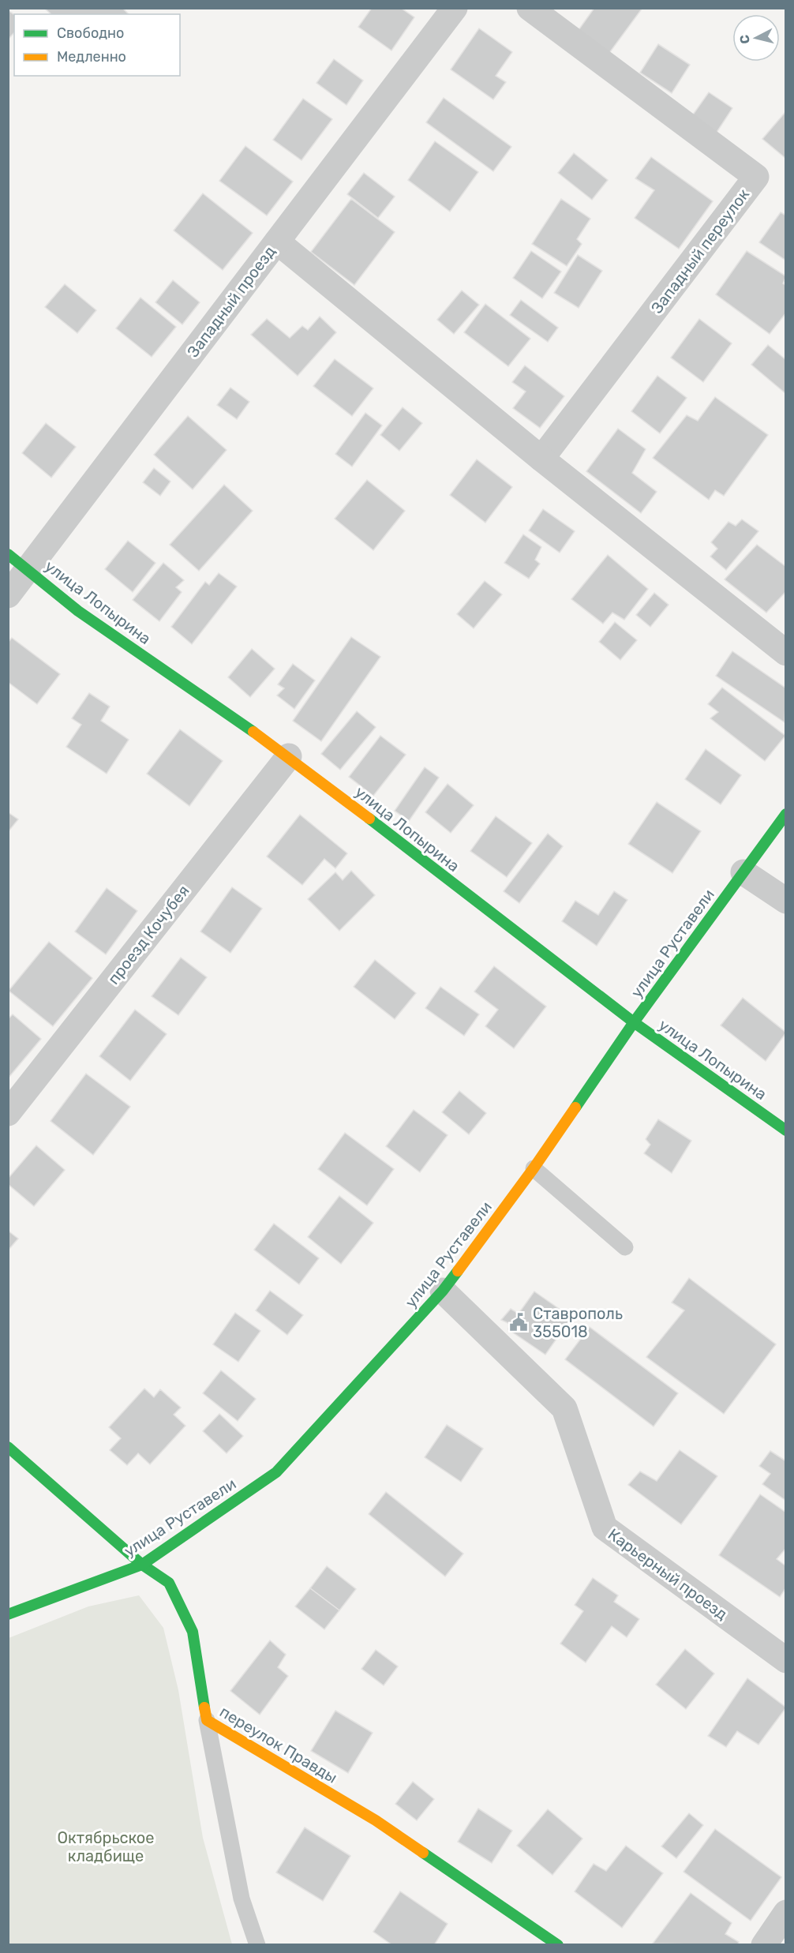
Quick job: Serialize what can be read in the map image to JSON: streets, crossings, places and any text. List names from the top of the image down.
{
  "streets": {
    "street": [
      "Западный переулок",
      "Западный проезд",
      "улица Лопырина",
      "проезд Кочубея",
      "улица Руставели",
      "Карьерный проезд",
      "переулок Правды"
    ]
  },
  "crossings": [
    ["Западный проезд", "улица Лопырина"],
    ["улица Лопырина", "проезд Кочубея"],
    ["улица Лопырина", "улица Руставели"],
    ["улица Руставели", "Карьерный проезд"],
    ["улица Руставели", "переулок Правды"]
  ],
  "parks": ["Октябрьское кладбище"],
  "places": {
    "public building": ["Ставрополь 355018"]
  },
  "legend": ["Свободно", "Медленно"],
  "north": "left"
}
